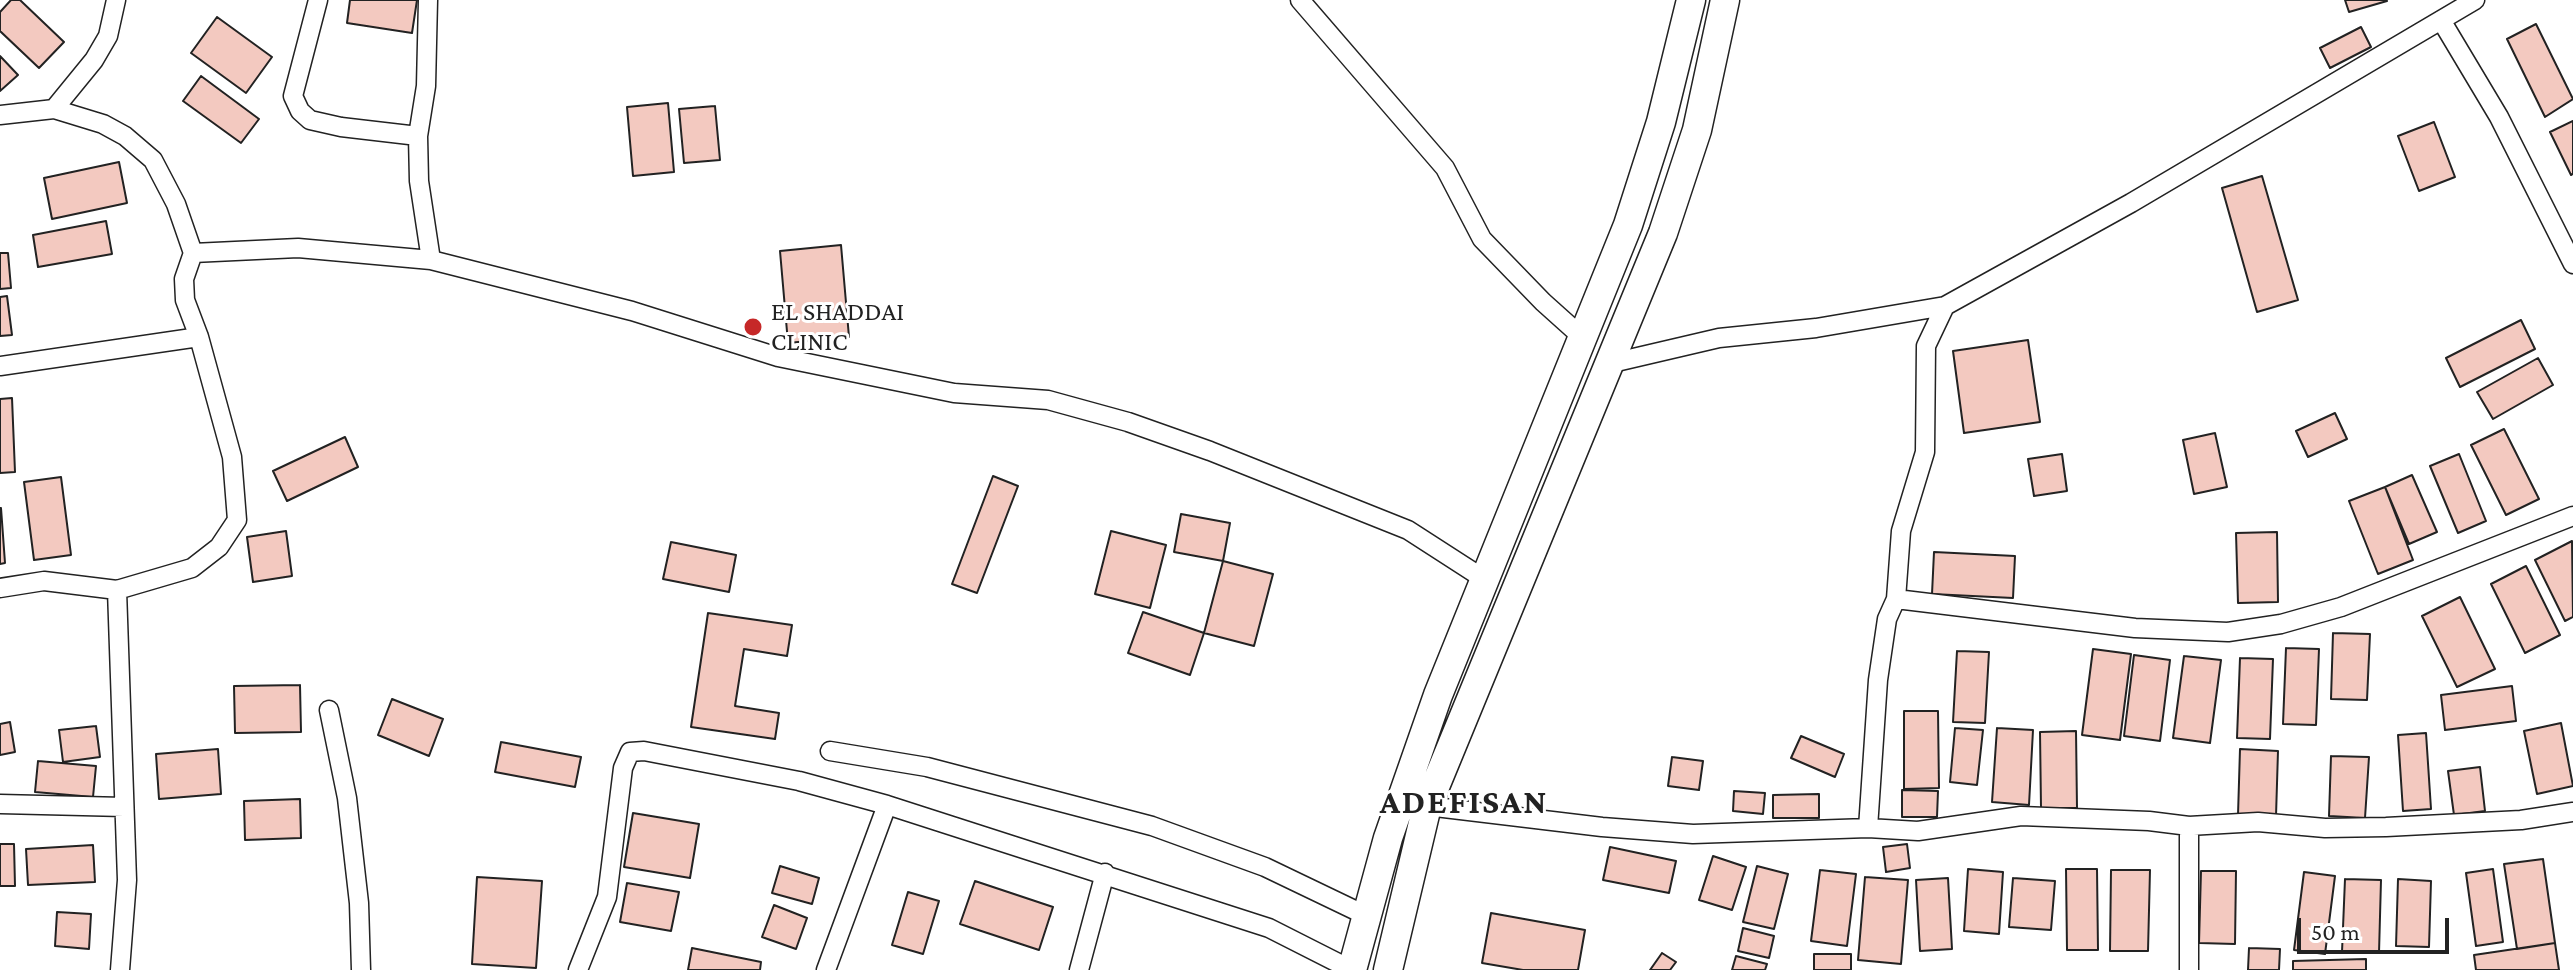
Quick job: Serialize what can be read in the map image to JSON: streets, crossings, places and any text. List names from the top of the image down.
{
  "districts": ["ADEFISAN"],
  "places": ["EL SHADDAI CLINIC"],
  "scale_bar": "50 m"
}
